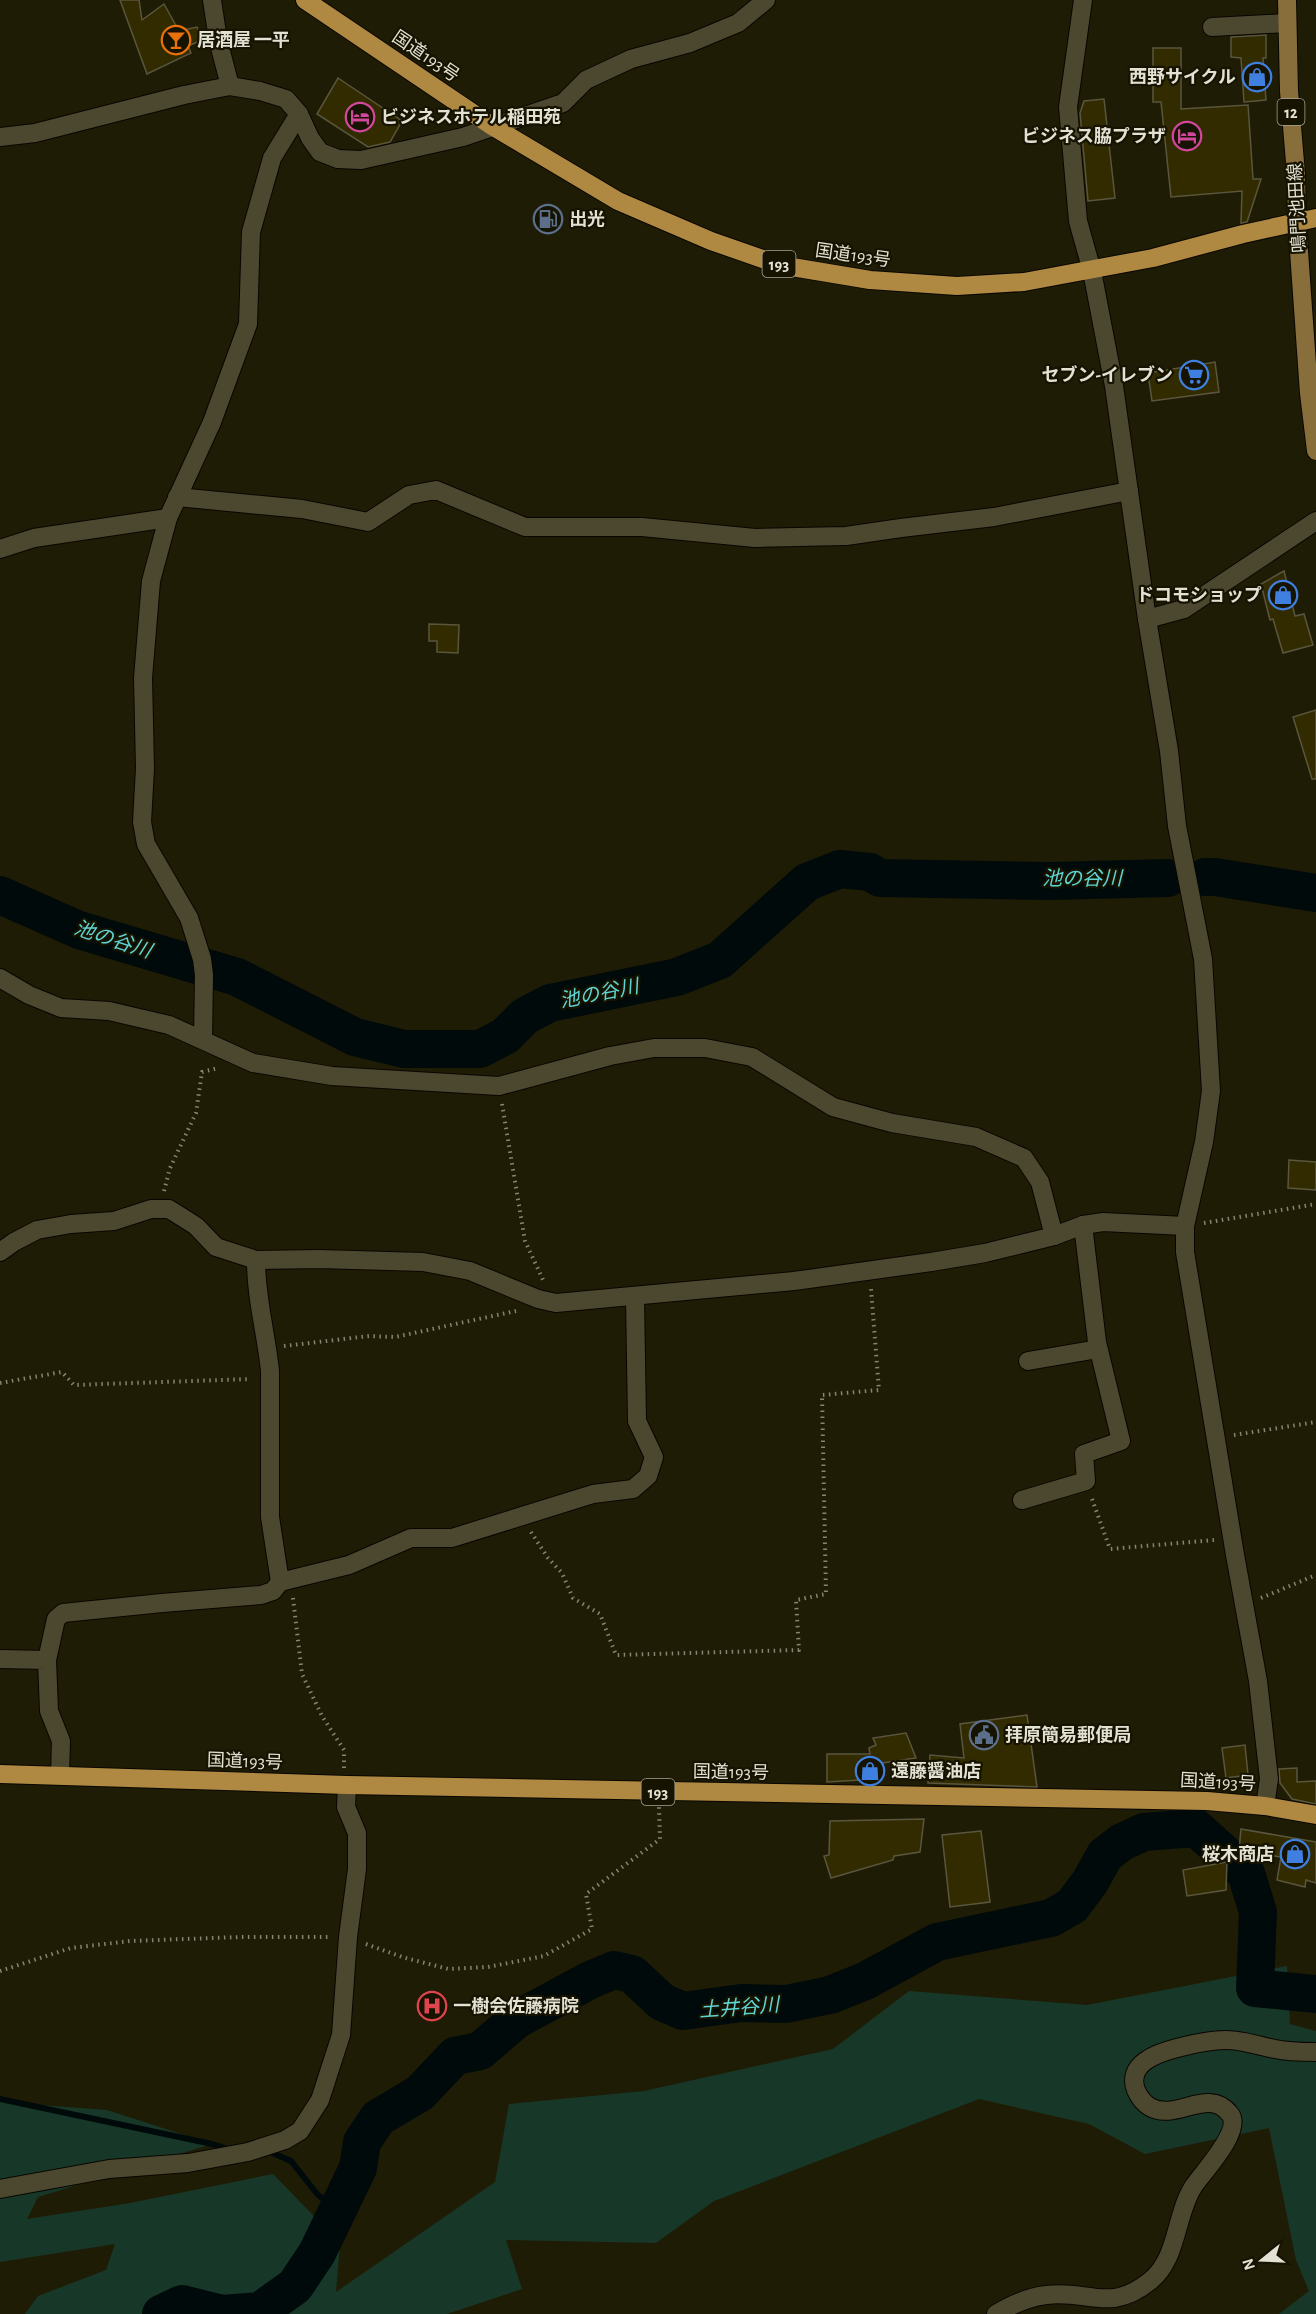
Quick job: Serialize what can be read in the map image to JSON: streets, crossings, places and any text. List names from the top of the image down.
{
  "streets": {
    "highway": ["国道193号", "193"],
    "main road": ["12", "鳴門池田線"]
  },
  "crossings": [
    ["国道193号", "鳴門池田線"]
  ],
  "water": ["池の谷川", "土井谷川"],
  "places": {
    "bar": ["居酒屋 一平"],
    "shop": [
      "西野サイクル",
      "ドコモショップ",
      "遠藤醤油店",
      "桜木商店"
    ],
    "hotel": ["ビジネスホテル稲田苑", "ビジネス脇プラザ"],
    "fuel station": ["出光"],
    "supermarket": ["セブン-イレブン"],
    "public building": ["拝原簡易郵便局"],
    "hospital": ["一樹会佐藤病院"]
  },
  "north": "left"
}
